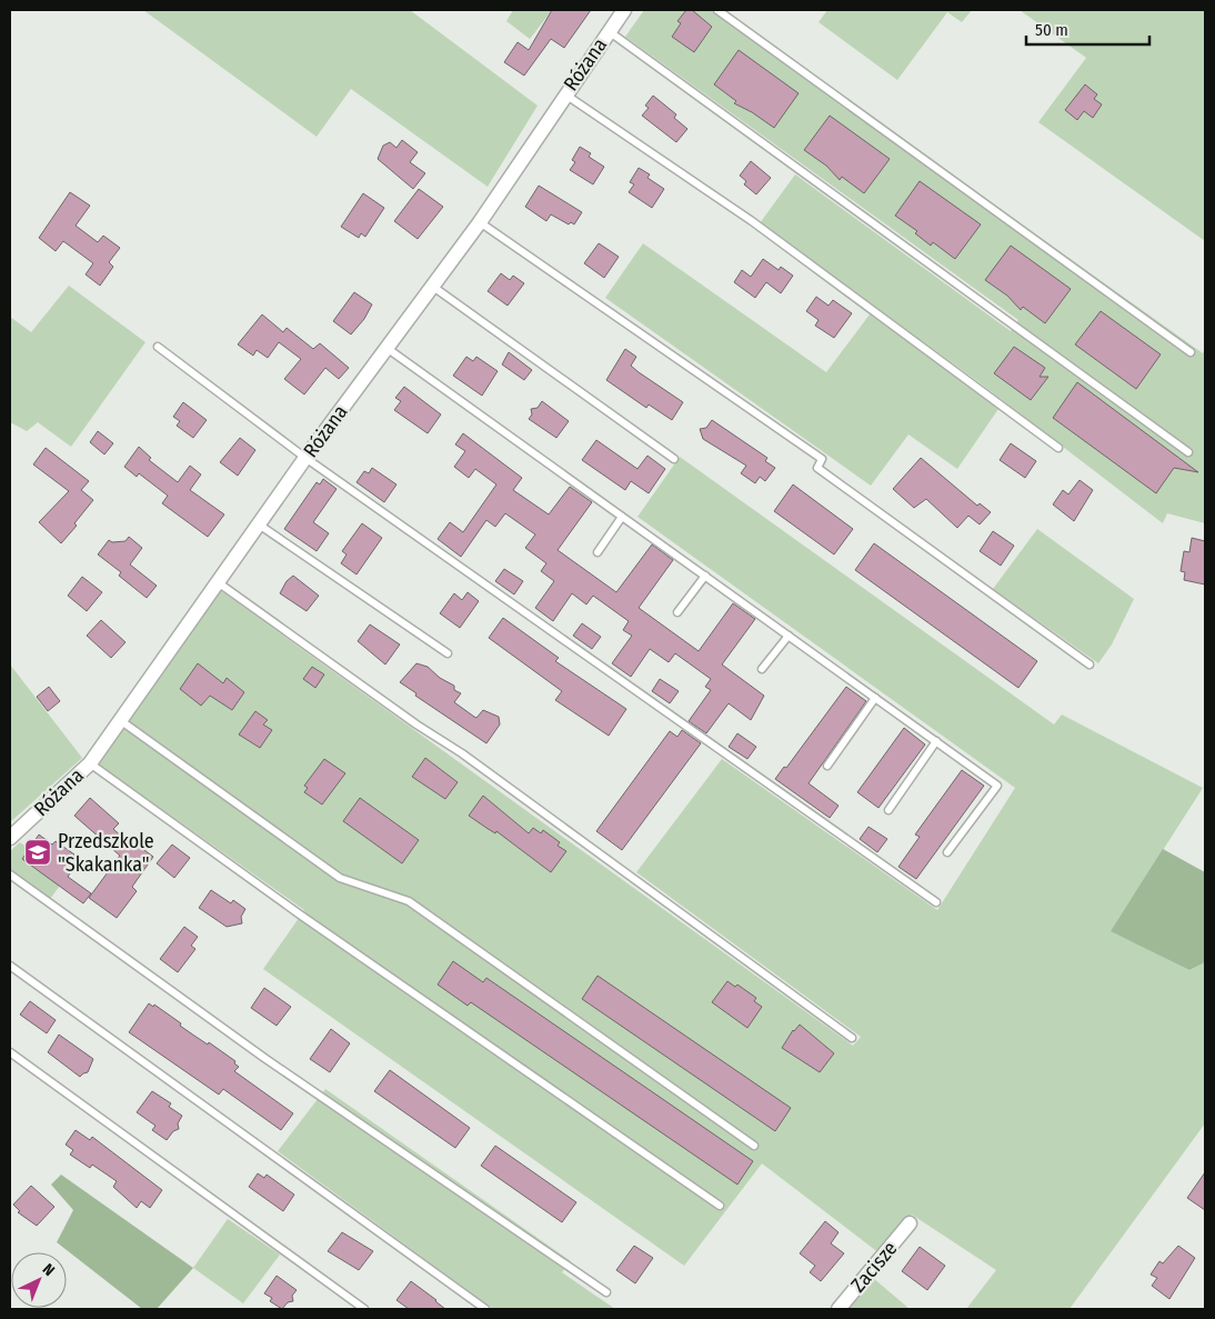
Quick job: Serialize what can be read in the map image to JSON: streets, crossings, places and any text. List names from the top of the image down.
{
  "streets": {
    "street": ["Różana", "Zacisze"]
  },
  "places": {
    "school or university": ["Przedszkole \"Skakanka\""]
  },
  "scale_bar": "50 m",
  "north": "top right"
}
